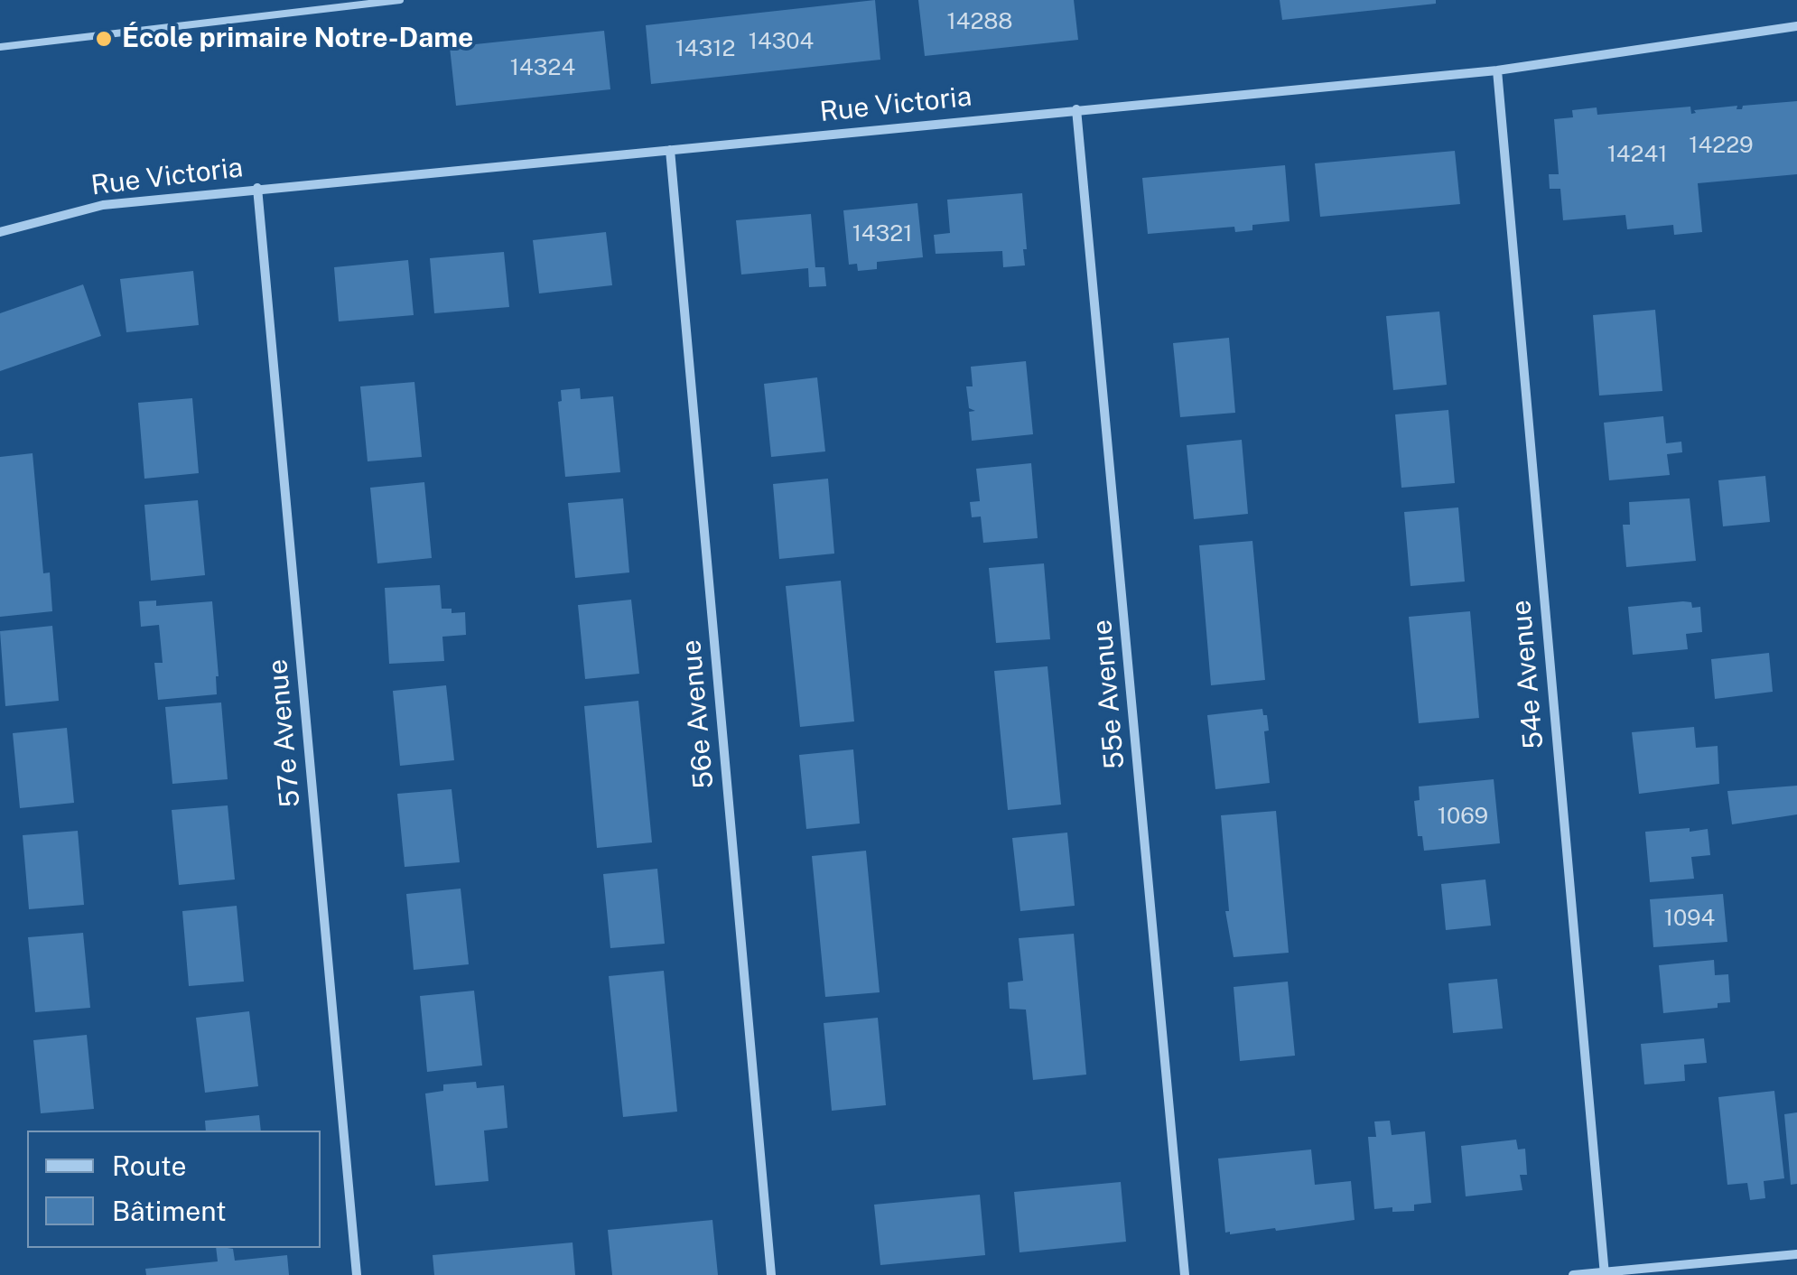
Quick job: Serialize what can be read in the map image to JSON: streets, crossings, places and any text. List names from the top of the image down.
{
  "streets": {
    "street": [
      "Rue Victoria",
      "54e Avenue",
      "55e Avenue",
      "56e Avenue",
      "57e Avenue"
    ]
  },
  "crossings": [
    ["Rue Victoria", "54e Avenue"],
    ["Rue Victoria", "55e Avenue"],
    ["Rue Victoria", "56e Avenue"],
    ["Rue Victoria", "57e Avenue"]
  ],
  "places": ["École primaire Notre-Dame"],
  "house_numbers": [
    "14288",
    "14304",
    "14312",
    "14324",
    "14229",
    "14241",
    "14321",
    "1069",
    "1094"
  ],
  "legend": ["Route", "Bâtiment"]
}
